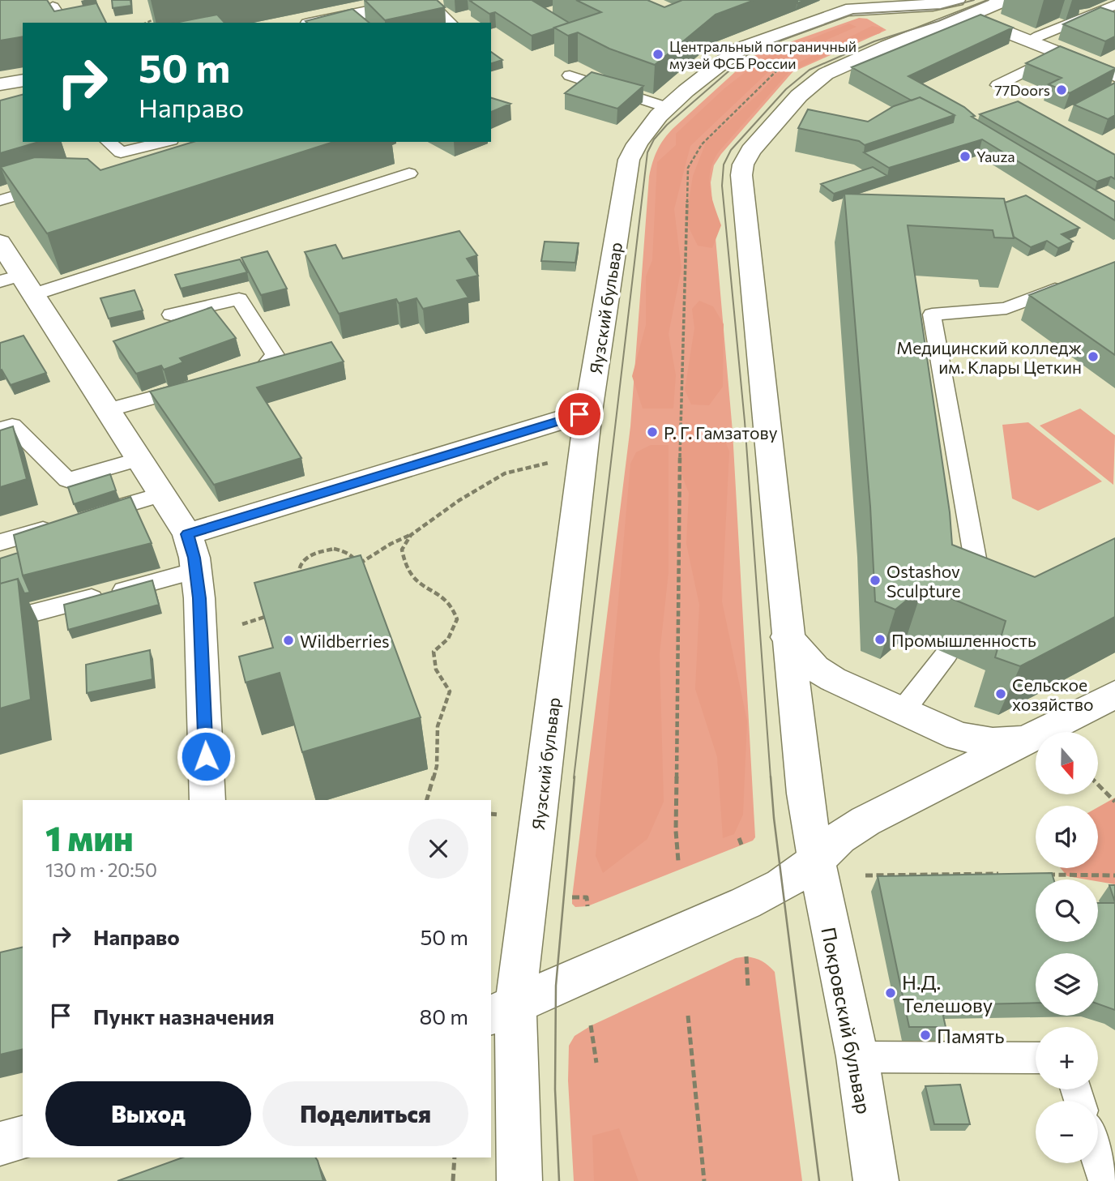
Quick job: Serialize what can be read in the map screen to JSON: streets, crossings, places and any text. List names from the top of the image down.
{
  "streets": {
    "main road": ["Яузский бульвар", "Покровский бульвар"]
  },
  "crossings": [
    ["Яузский бульвар", "Покровский бульвар"]
  ],
  "places": [
    "Центральный пограничный музей ФСБ России",
    "77Doors",
    "Yauza",
    "Медицинский колледж им. Клары Цеткин",
    "Р. Г. Гамзатову",
    "Ostashov Sculpture",
    "Промышленность",
    "Wildberries",
    "Сельское хозяйство",
    "Н.Д. Телешову",
    "Память"
  ],
  "north": "bottom",
  "page": {
    "turn": ["50 m", "Направо"],
    "map_buttons": ["+", "−"],
    "heading": ["1 мин", "130 m · 20:50"],
    "list": [
      {
        "name": "Направо",
        "value": "50 m"
      },
      {
        "name": "Пункт назначения",
        "value": "80 m"
      }
    ],
    "buttons": ["Выход", "Поделиться"]
  }
}
